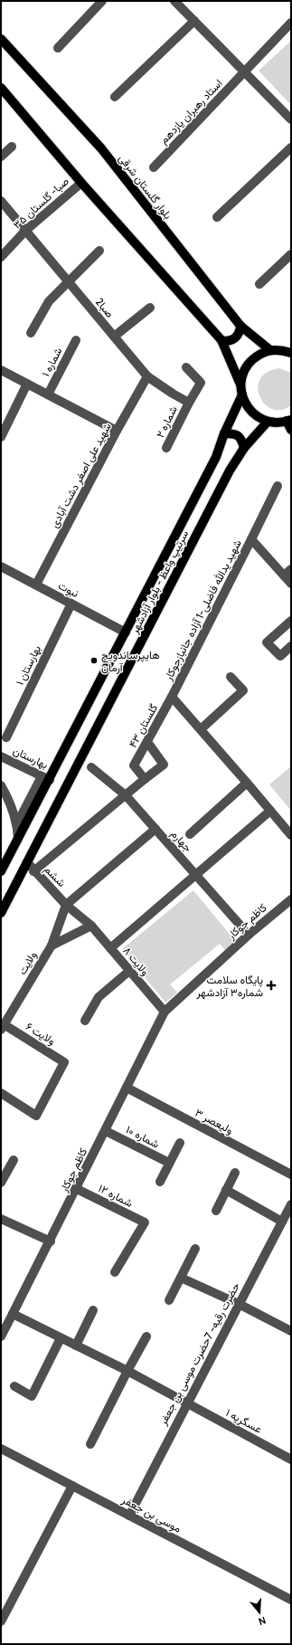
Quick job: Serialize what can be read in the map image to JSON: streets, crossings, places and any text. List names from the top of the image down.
{
  "streets": {
    "main road": ["بلوار گلستان شرقی", "سرتیپ واعظ - بلوار آزادشهر"],
    "street": [
      "استاد رهبران یازدهم",
      "صبا- گلستان ۳۵",
      "صبا2",
      "شماره ۱",
      "شماره ۲",
      "شهید علی اصغر دشت آبادی",
      "نبوت",
      "شهید یدالله فاضلی-1 آزاده جانبازجوکار",
      "بهارستان ۱",
      "گلستان ۴۳",
      "بهارستان",
      "جهارم",
      "ششم",
      "کاظم جوکار",
      "ولایت ۸",
      "ولایت",
      "ولایت ۶",
      "ولیعصر ۳",
      "شماره ۱۰",
      "شماره ۱۲",
      "حضرت رقیه- 7حضرت موسی بن جعفر",
      "عسگریه ۱",
      "موسی بن جعفر"
    ]
  },
  "crossings": [
    ["صبا- گلستان ۳۵", "صبا2"],
    ["صبا2", "شماره ۲"],
    ["صبا2", "شهید علی اصغر دشت آبادی"],
    ["شهید علی اصغر دشت آبادی", "نبوت"],
    ["سرتیپ واعظ - بلوار آزادشهر", "نبوت"],
    ["سرتیپ واعظ - بلوار آزادشهر", "بهارستان"],
    ["سرتیپ واعظ - بلوار آزادشهر", "ششم"],
    ["نبوت", "بهارستان ۱"],
    ["شهید یدالله فاضلی-1 آزاده جانبازجوکار", "گلستان ۴۳"],
    ["جهارم", "کاظم جوکار"],
    ["ششم", "ولایت ۸"],
    ["ششم", "ولایت"],
    ["کاظم جوکار", "ولایت ۸"],
    ["کاظم جوکار", "ولیعصر ۳"],
    ["کاظم جوکار", "شماره ۱۰"],
    ["کاظم جوکار", "شماره ۱۲"],
    ["ولایت", "ولایت ۶"],
    ["حضرت رقیه- 7حضرت موسی بن جعفر", "عسگریه ۱"],
    ["حضرت رقیه- 7حضرت موسی بن جعفر", "موسی بن جعفر"]
  ],
  "places": {
    "other": ["هایپرساندویچ آرمان"],
    "health": ["پایگاه سلامت شماره۳ آزادشهر"]
  },
  "north": "bottom"
}
